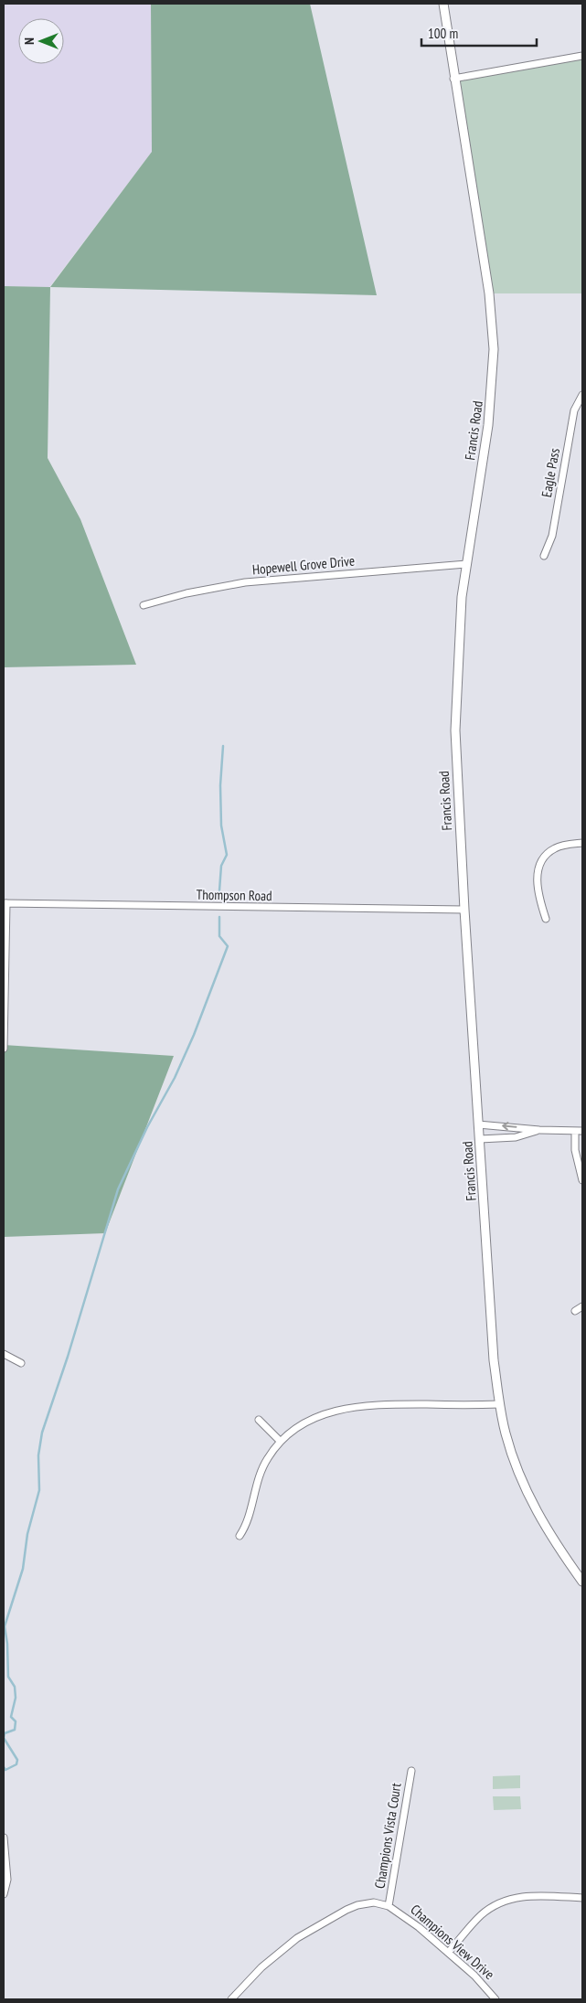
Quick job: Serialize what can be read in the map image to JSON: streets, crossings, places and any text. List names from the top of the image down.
{
  "streets": {
    "street": [
      "Francis Road",
      "Eagle Pass",
      "Hopewell Grove Drive",
      "Thompson Road",
      "Champions Vista Court",
      "Champions View Drive"
    ]
  },
  "crossings": [
    ["Francis Road", "Hopewell Grove Drive"],
    ["Francis Road", "Thompson Road"],
    ["Champions Vista Court", "Champions View Drive"]
  ],
  "scale_bar": "100 m",
  "north": "left"
}
